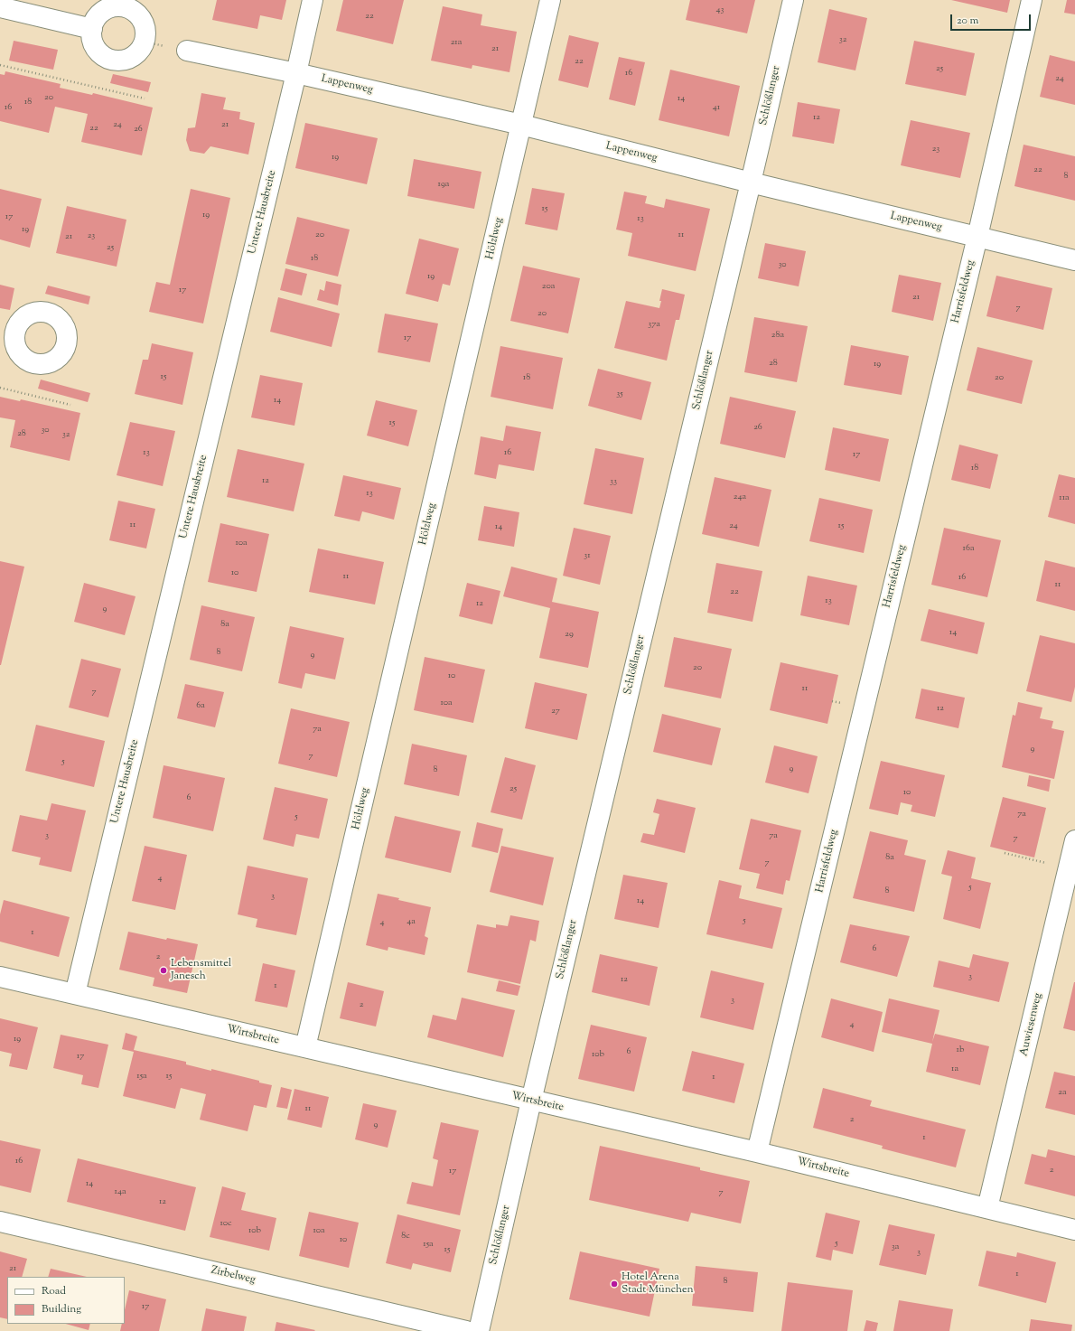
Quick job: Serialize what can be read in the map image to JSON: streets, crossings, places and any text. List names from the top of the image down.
{
  "streets": {
    "street": [
      "Lappenweg",
      "Schlößlanger",
      "Untere Hausbreite",
      "Hölzlweg",
      "Harrisfeldweg",
      "Auwiesenweg",
      "Wirtsbreite",
      "Zirbelweg"
    ]
  },
  "crossings": [
    ["Lappenweg", "Schlößlanger"],
    ["Lappenweg", "Untere Hausbreite"],
    ["Lappenweg", "Hölzlweg"],
    ["Lappenweg", "Harrisfeldweg"],
    ["Schlößlanger", "Wirtsbreite"],
    ["Untere Hausbreite", "Wirtsbreite"],
    ["Hölzlweg", "Wirtsbreite"],
    ["Harrisfeldweg", "Wirtsbreite"],
    ["Auwiesenweg", "Wirtsbreite"]
  ],
  "places": ["Lebensmittel Janesch", "Hotel Arena Stadt München"],
  "house_numbers": [
    "43",
    "22",
    "32",
    "21a",
    "21",
    "22",
    "25",
    "16",
    "24",
    "20",
    "14",
    "18",
    "16",
    "41",
    "12",
    "24",
    "21",
    "22",
    "26",
    "23",
    "19",
    "22",
    "8",
    "19a",
    "15",
    "19",
    "17",
    "13",
    "19",
    "20",
    "11",
    "23",
    "21",
    "25",
    "18",
    "30",
    "19",
    "20a",
    "17",
    "21",
    "7",
    "20",
    "37a",
    "28a",
    "17",
    "28",
    "19",
    "15",
    "18",
    "20",
    "35",
    "14",
    "15",
    "26",
    "30",
    "28",
    "32",
    "13",
    "16",
    "17",
    "18",
    "12",
    "33",
    "13",
    "24a",
    "11a",
    "11",
    "24",
    "15",
    "14",
    "10a",
    "16a",
    "31",
    "10",
    "11",
    "16",
    "11",
    "22",
    "13",
    "12",
    "9",
    "8a",
    "14",
    "29",
    "8",
    "9",
    "20",
    "10",
    "11",
    "7",
    "10a",
    "6a",
    "12",
    "27",
    "7a",
    "9",
    "7",
    "5",
    "9",
    "8",
    "25",
    "10",
    "6",
    "7a",
    "5",
    "3",
    "7a",
    "7",
    "8a",
    "7",
    "4",
    "5",
    "8",
    "3",
    "14",
    "5",
    "4a",
    "4",
    "1",
    "6",
    "2",
    "3",
    "12",
    "1",
    "3",
    "2",
    "4",
    "19",
    "1b",
    "6",
    "10b",
    "17",
    "1a",
    "15a",
    "15",
    "1",
    "2a",
    "11",
    "2",
    "9",
    "1",
    "16",
    "2",
    "17",
    "14",
    "14a",
    "7",
    "12",
    "10c",
    "10b",
    "10a",
    "8c",
    "10",
    "5",
    "15a",
    "3a",
    "15",
    "3",
    "21",
    "1",
    "8",
    "17"
  ],
  "legend": ["Road", "Building"],
  "scale_bar": "20 m"
}
